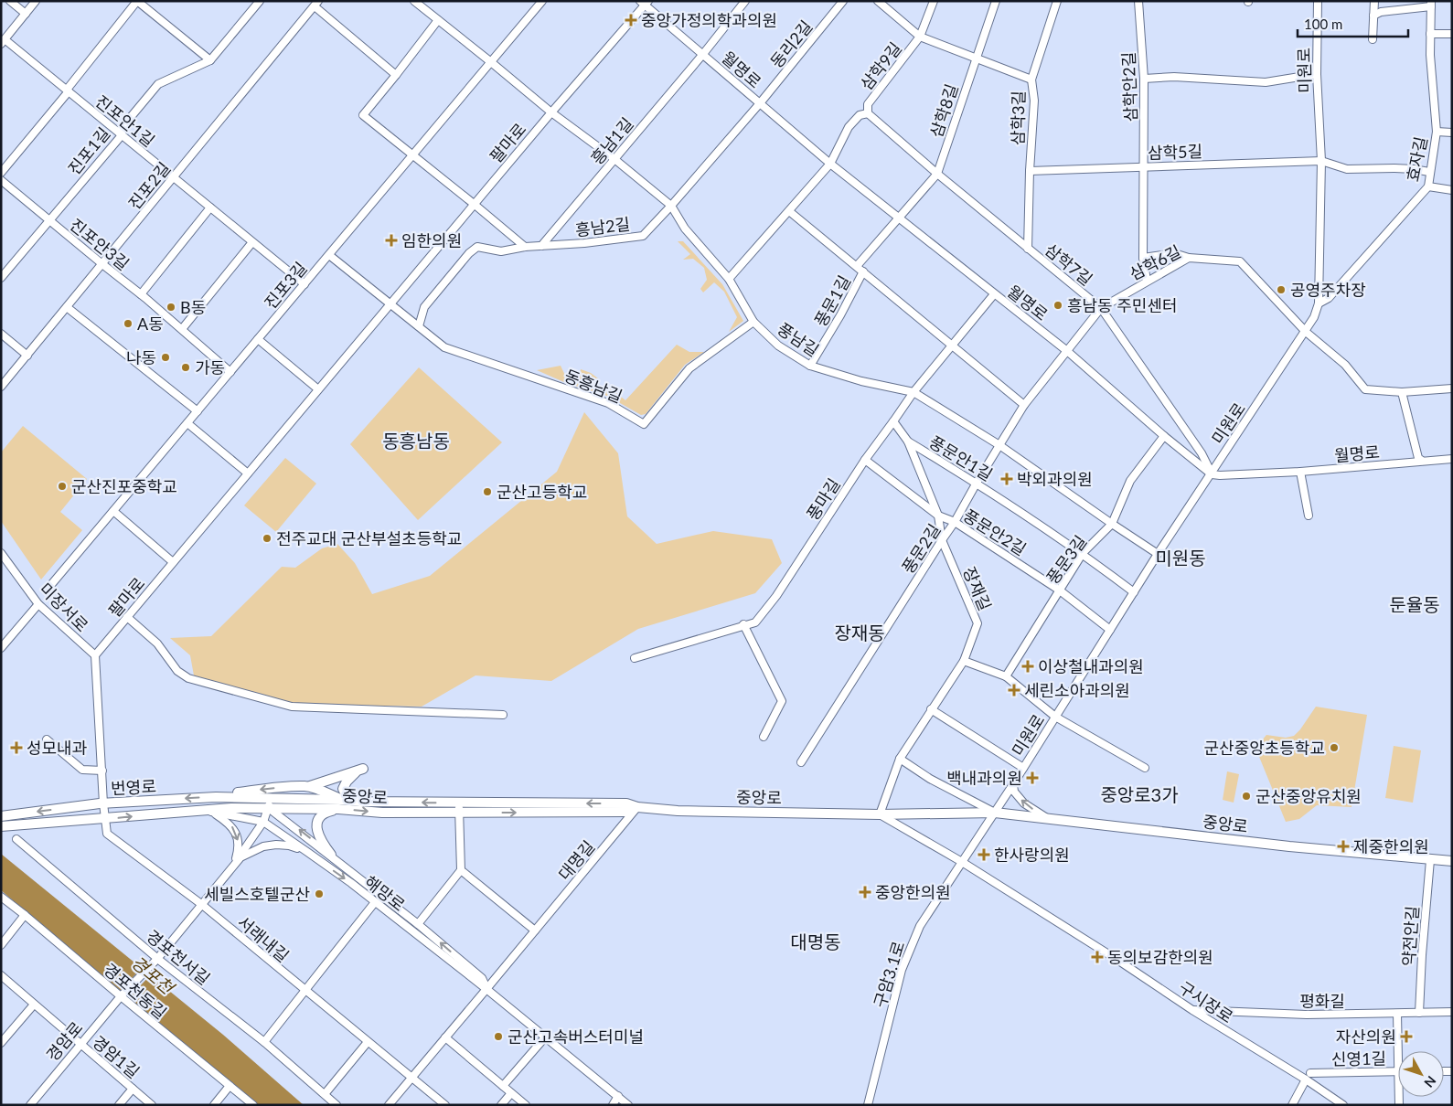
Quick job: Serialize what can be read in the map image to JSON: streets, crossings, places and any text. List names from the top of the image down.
{
  "streets": {
    "main road": ["번영로", "중앙로"],
    "street": [
      "동리2길",
      "삼학9길",
      "월명로",
      "미원로",
      "삼학안2길",
      "삼학8길",
      "삼학3길",
      "진포안1길",
      "흥남1길",
      "팔마로",
      "진포1길",
      "삼학5길",
      "효자길",
      "진포2길",
      "흥남2길",
      "진포안3길",
      "삼학6길",
      "삼학7길",
      "진포3길",
      "풍문1길",
      "풍남길",
      "동흥남길",
      "풍문안1길",
      "풍마길",
      "풍문안2길",
      "풍문2길",
      "풍문3길",
      "장재길",
      "미장서로",
      "대명길",
      "해망로",
      "약전안길",
      "서래내길",
      "경포천서길",
      "구암3.1로",
      "경포천동길",
      "평화길",
      "구시장로",
      "경암로",
      "경암1길",
      "신영1길"
    ]
  },
  "crossings": [
    ["동리2길", "월명로"],
    ["동리2길", "흥남2길"],
    ["삼학9길", "월명로"],
    ["삼학9길", "삼학3길"],
    ["삼학9길", "삼학7길"],
    ["삼학9길", "풍남길"],
    ["월명로", "미원로"],
    ["월명로", "삼학8길"],
    ["월명로", "흥남1길"],
    ["월명로", "팔마로"],
    ["월명로", "흥남2길"],
    ["월명로", "삼학6길"],
    ["월명로", "삼학7길"],
    ["월명로", "풍문1길"],
    ["월명로", "풍마길"],
    ["월명로", "풍문2길"],
    ["월명로", "풍문3길"],
    ["미원로", "삼학5길"],
    ["미원로", "효자길"],
    ["미원로", "삼학6길"],
    ["미원로", "삼학7길"],
    ["미원로", "풍남길"],
    ["미원로", "풍문안1길"],
    ["미원로", "풍문안2길"],
    ["미원로", "중앙로"],
    ["미원로", "구암3.1로"],
    ["삼학안2길", "삼학5길"],
    ["삼학안2길", "삼학6길"],
    ["삼학8길", "삼학3길"],
    ["삼학8길", "삼학7길"],
    ["삼학8길", "풍문1길"],
    ["삼학3길", "삼학5길"],
    ["삼학3길", "삼학7길"],
    ["진포안1길", "진포1길"],
    ["진포안1길", "진포2길"],
    ["진포안1길", "진포3길"],
    ["흥남1길", "흥남2길"],
    ["흥남1길", "풍남길"],
    ["팔마로", "풍남길"],
    ["팔마로", "동흥남길"],
    ["팔마로", "미장서로"],
    ["진포1길", "진포안3길"],
    ["삼학5길", "효자길"],
    ["진포2길", "진포안3길"],
    ["흥남2길", "풍남길"],
    ["흥남2길", "동흥남길"],
    ["진포안3길", "진포3길"],
    ["삼학6길", "삼학7길"],
    ["삼학6길", "풍문2길"],
    ["진포3길", "풍남길"],
    ["풍문1길", "풍남길"],
    ["풍남길", "동흥남길"],
    ["풍남길", "풍마길"],
    ["풍남길", "풍문2길"],
    ["풍남길", "풍문3길"],
    ["풍문안1길", "풍문2길"],
    ["풍문안1길", "풍문3길"],
    ["풍문안1길", "장재길"],
    ["풍마길", "풍문안2길"],
    ["풍마길", "장재길"],
    ["풍문안2길", "풍문2길"],
    ["풍문안2길", "풍문3길"],
    ["풍문안2길", "장재길"],
    ["풍문2길", "장재길"],
    ["장재길", "중앙로"],
    ["번영로", "중앙로"],
    ["번영로", "해망로"],
    ["번영로", "서래내길"],
    ["중앙로", "대명길"],
    ["중앙로", "해망로"],
    ["중앙로", "약전안길"],
    ["중앙로", "구암3.1로"],
    ["중앙로", "구시장로"],
    ["대명길", "해망로"],
    ["약전안길", "평화길"],
    ["경포천서길", "경암로"],
    ["구암3.1로", "구시장로"],
    ["경포천동길", "경암로"],
    ["평화길", "구시장로"],
    ["경암로", "경암1길"]
  ],
  "districts": [
    "동흥남동",
    "미원동",
    "둔율동",
    "장재동",
    "중앙로3가",
    "대명동"
  ],
  "water": ["경포천"],
  "places": {
    "health": [
      "중앙가정의학과의원",
      "임한의원",
      "박외과의원",
      "이상철내과의원",
      "세린소아과의원",
      "성모내과",
      "백내과의원",
      "제중한의원",
      "한사랑의원",
      "중앙한의원",
      "동의보감한의원",
      "자산의원"
    ],
    "other": [
      "공영주차장",
      "흥남동 주민센터",
      "B동",
      "A동",
      "나동",
      "가동",
      "군산진포중학교",
      "군산고등학교",
      "전주교대 군산부설초등학교",
      "군산중앙초등학교",
      "군산중앙유치원",
      "세빌스호텔군산",
      "군산고속버스터미널"
    ]
  },
  "scale_bar": "100 m",
  "north": "bottom right"
}
